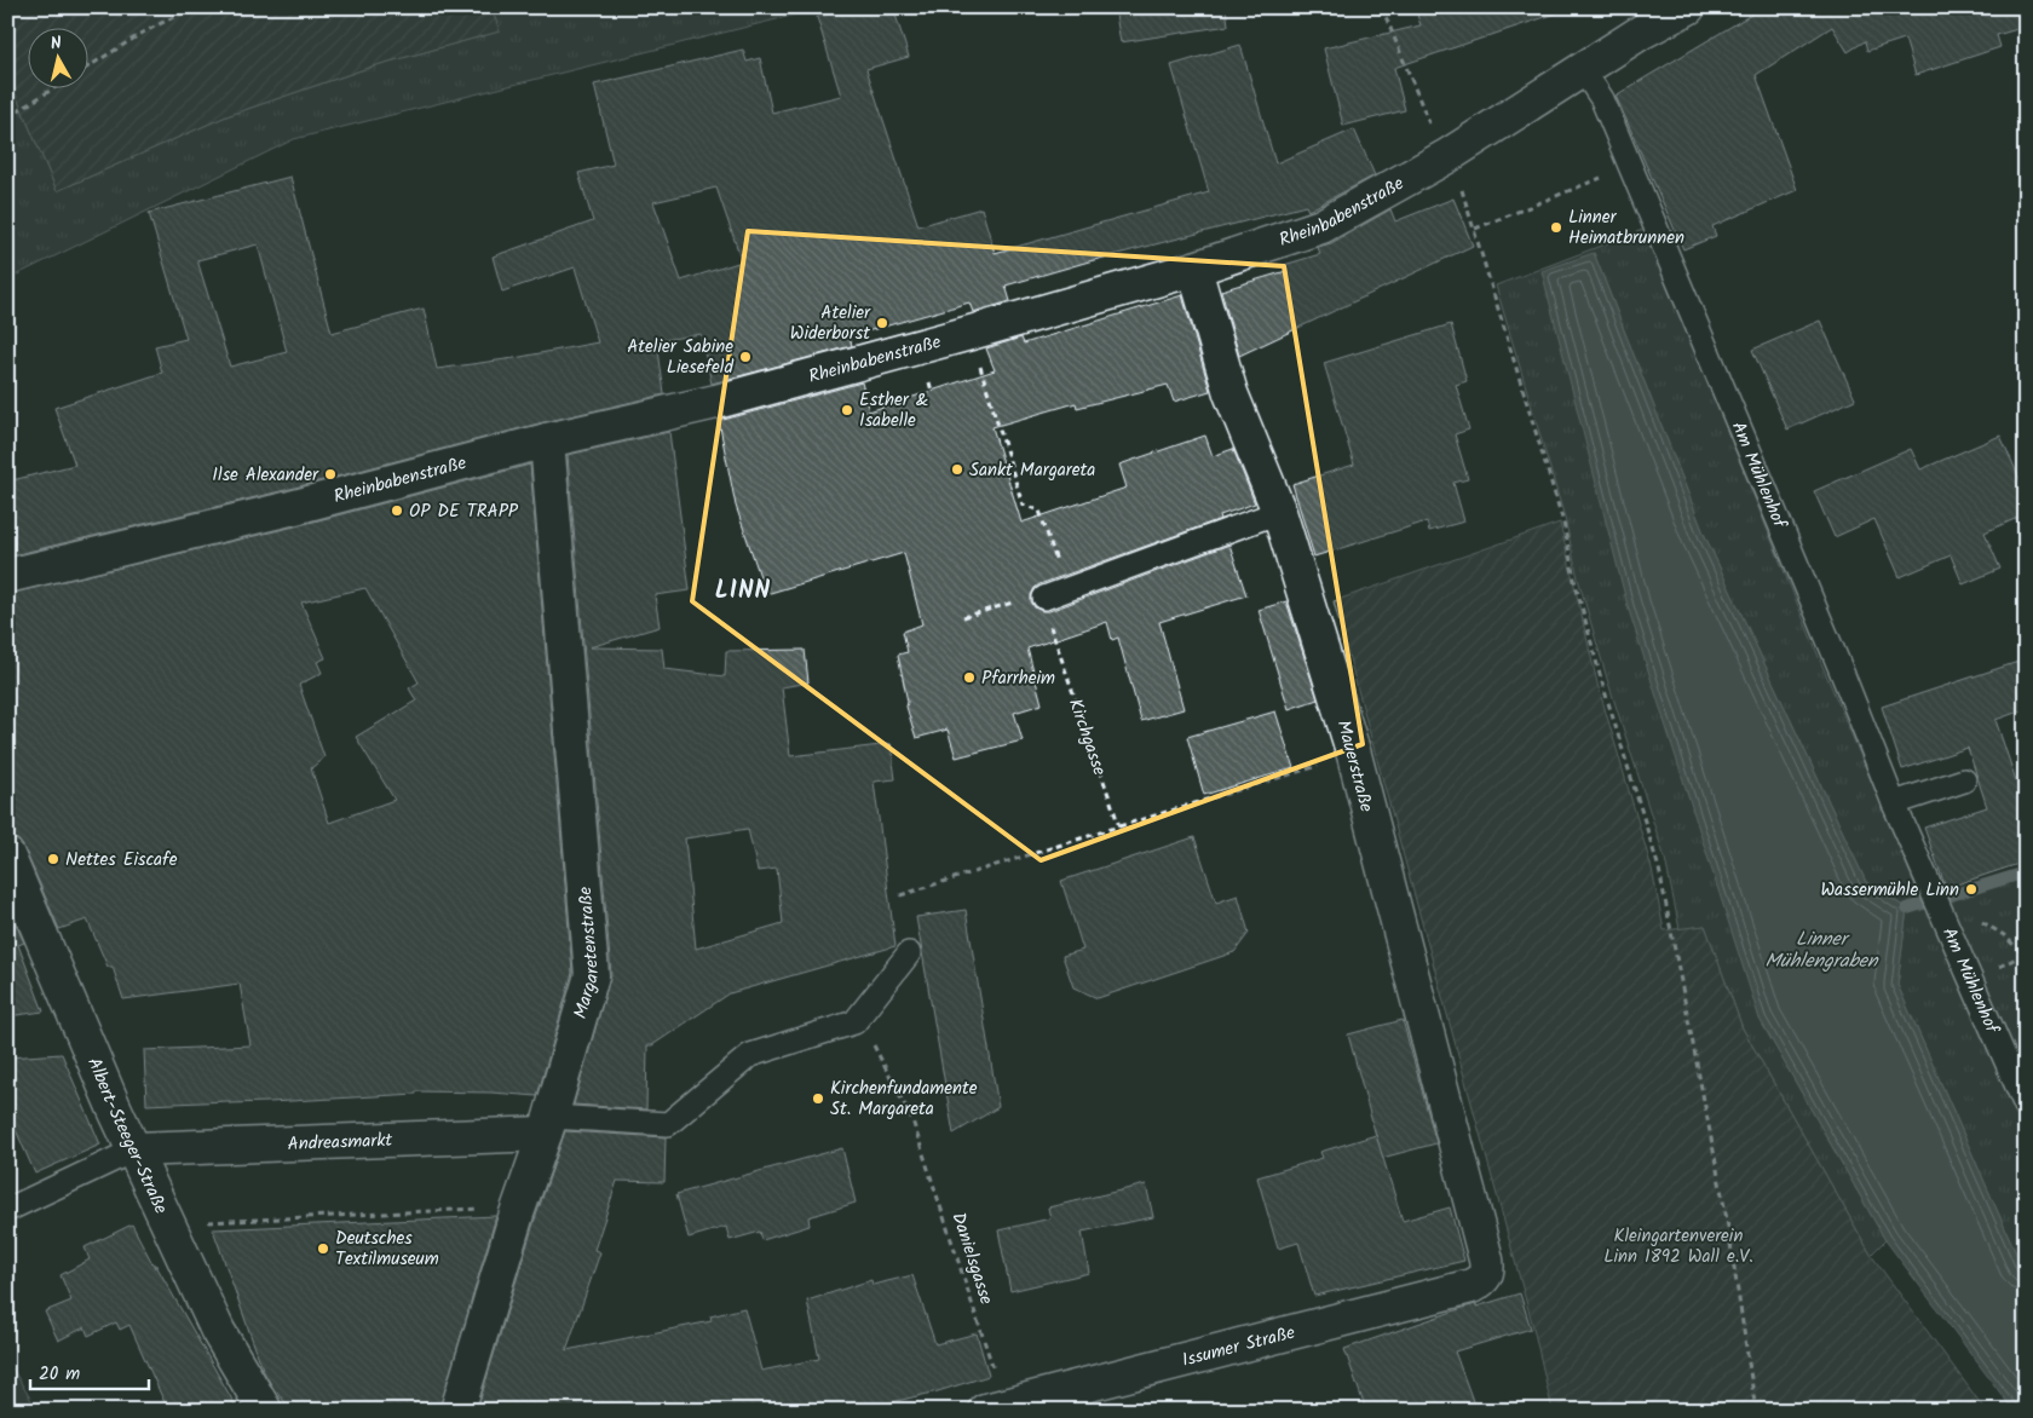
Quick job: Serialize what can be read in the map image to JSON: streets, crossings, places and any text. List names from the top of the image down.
{
  "streets": {
    "street": [
      "Rheinbabenstraße",
      "Mauerstraße",
      "Margaretenstraße",
      "Albert-Steeger-Straße",
      "Andreasmarkt",
      "Issumer Straße"
    ],
    "lane": ["Am Mühlenhof"],
    "path": ["Kirchgasse", "Danielsgasse"]
  },
  "crossings": [
    ["Rheinbabenstraße", "Am Mühlenhof"],
    ["Rheinbabenstraße", "Mauerstraße"],
    ["Rheinbabenstraße", "Margaretenstraße"],
    ["Mauerstraße", "Issumer Straße"],
    ["Margaretenstraße", "Andreasmarkt"],
    ["Albert-Steeger-Straße", "Andreasmarkt"],
    ["Danielsgasse", "Issumer Straße"]
  ],
  "districts": ["LINN"],
  "water": ["Linner Mühlengraben"],
  "parks": ["Kleingartenverein Linn 1892 Wall e.V."],
  "places": [
    "Linner Heimatbrunnen",
    "Atelier Widerborst",
    "Atelier Sabine Liesefeld",
    "Esther & Isabelle",
    "Sankt Margareta",
    "Ilse Alexander",
    "OP DE TRAPP",
    "Pfarrheim",
    "Nettes Eiscafe",
    "Wassermühle Linn",
    "Kirchenfundamente St. Margareta",
    "Deutsches Textilmuseum"
  ],
  "scale_bar": "20 m",
  "north": "top"
}
